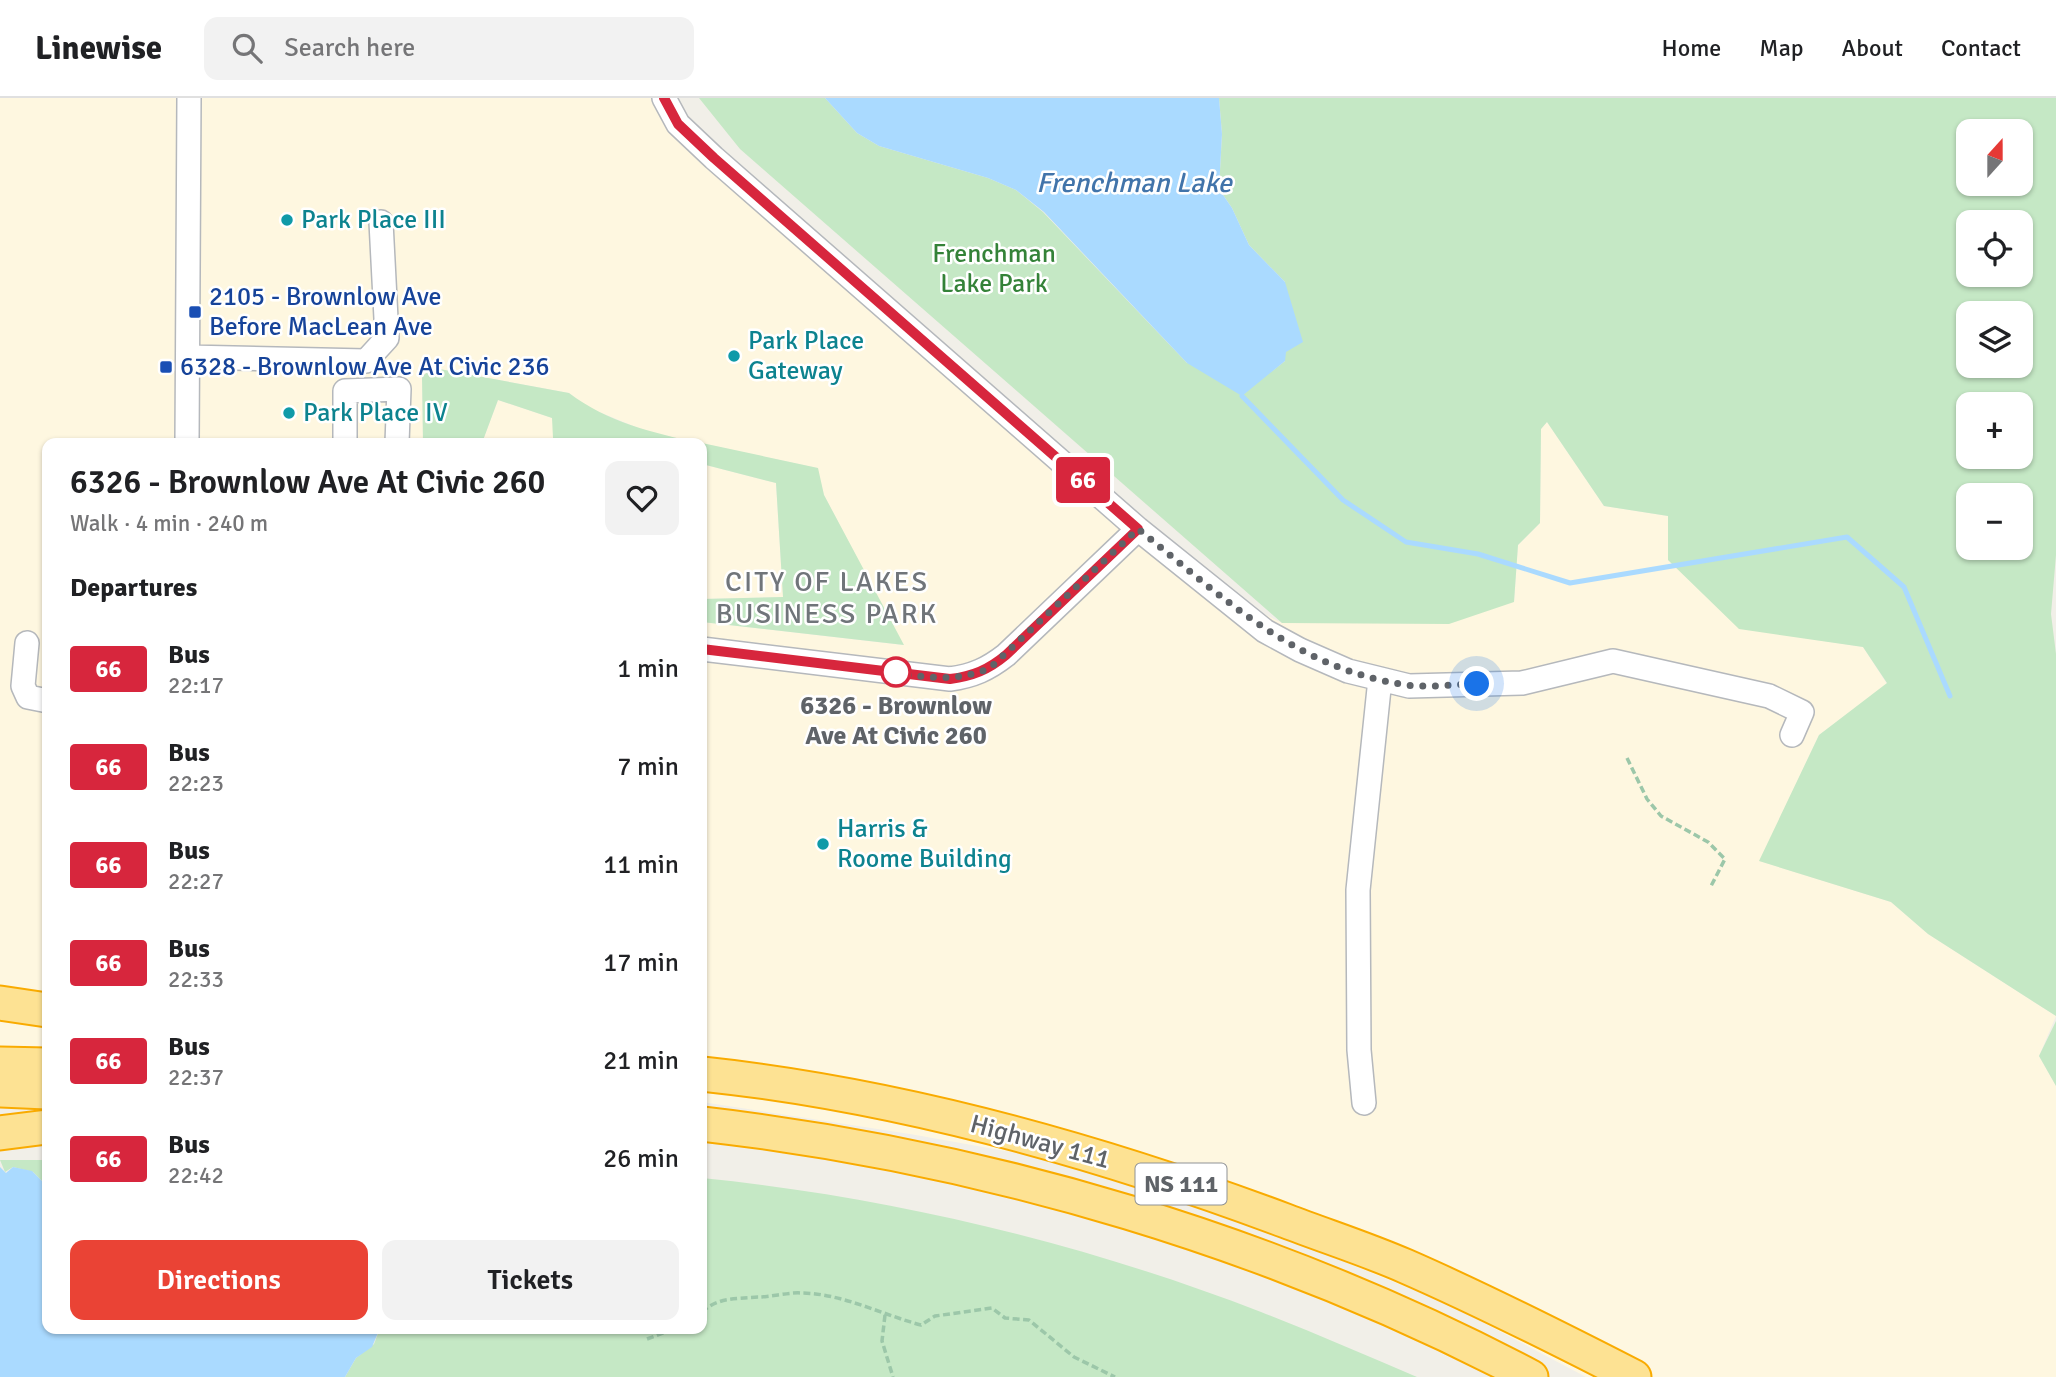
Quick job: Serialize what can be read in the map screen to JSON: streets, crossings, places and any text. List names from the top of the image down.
{
  "streets": {
    "highway": ["Highway 111", "NS 111"]
  },
  "districts": ["CITY OF LAKES BUSINESS PARK"],
  "water": ["Frenchman Lake"],
  "parks": ["Frenchman Lake Park"],
  "places": {
    "other": [
      "Park Place III",
      "Park Place Gateway",
      "Park Place IV",
      "6326 - Brownlow Ave At Civic 260",
      "Harris & Roome Building"
    ],
    "transit": ["2105 - Brownlow Ave Before MacLean Ave", "6328 - Brownlow Ave At Civic 236"]
  },
  "lines": ["bus line 66"],
  "north": "top",
  "page": {
    "header": "Linewise",
    "search": "Search here",
    "nav": [
      "Home",
      "Map",
      "About",
      "Contact"
    ],
    "on_map": "66",
    "map_buttons": ["+", "−"],
    "heading": [
      ["6326 - Brownlow Ave At Civic 260", "Walk · 4 min · 240 m"],
      "Departures"
    ],
    "list": [
      {
        "mark": "66",
        "name": "Bus",
        "note": "22:17",
        "value": "1 min"
      },
      {
        "mark": "66",
        "name": "Bus",
        "note": "22:23",
        "value": "7 min"
      },
      {
        "mark": "66",
        "name": "Bus",
        "note": "22:27",
        "value": "11 min"
      },
      {
        "mark": "66",
        "name": "Bus",
        "note": "22:33",
        "value": "17 min"
      },
      {
        "mark": "66",
        "name": "Bus",
        "note": "22:37",
        "value": "21 min"
      },
      {
        "mark": "66",
        "name": "Bus",
        "note": "22:42",
        "value": "26 min"
      }
    ],
    "buttons": ["Directions", "Tickets"]
  }
}
